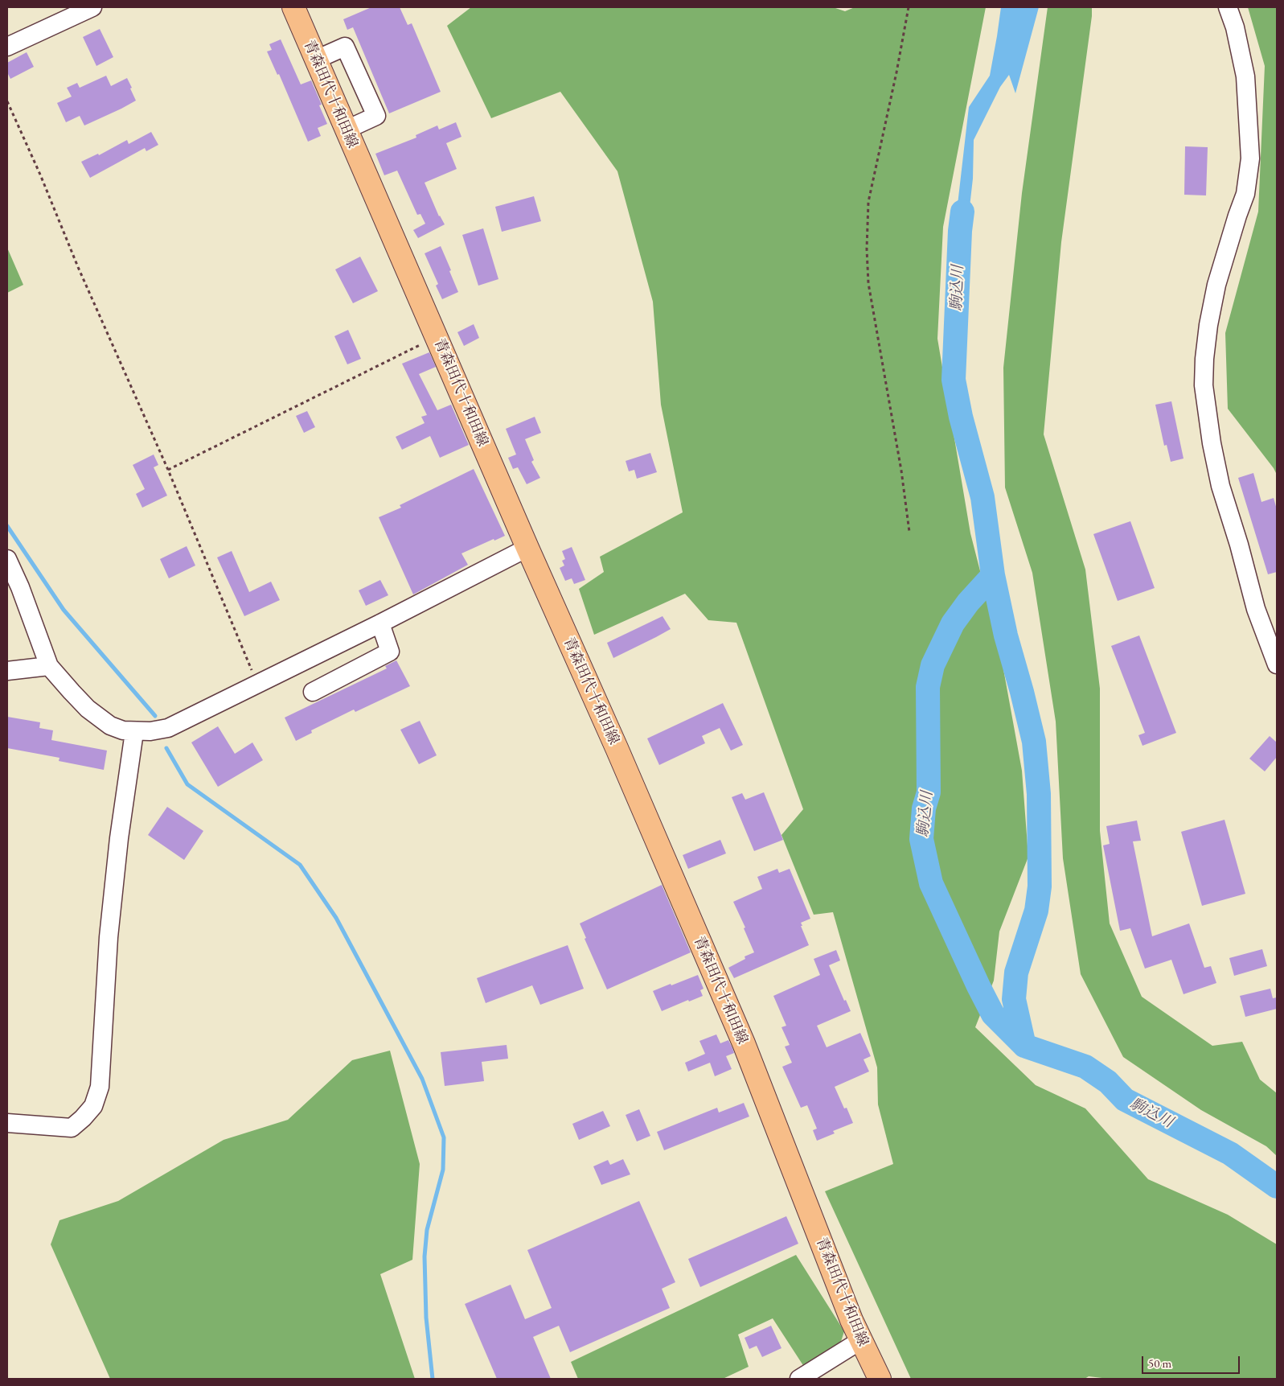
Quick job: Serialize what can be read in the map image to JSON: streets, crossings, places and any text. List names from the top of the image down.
{
  "streets": {
    "main road": ["青森田代十和田線"]
  },
  "water": ["駒込川"],
  "scale_bar": "50 m"
}
